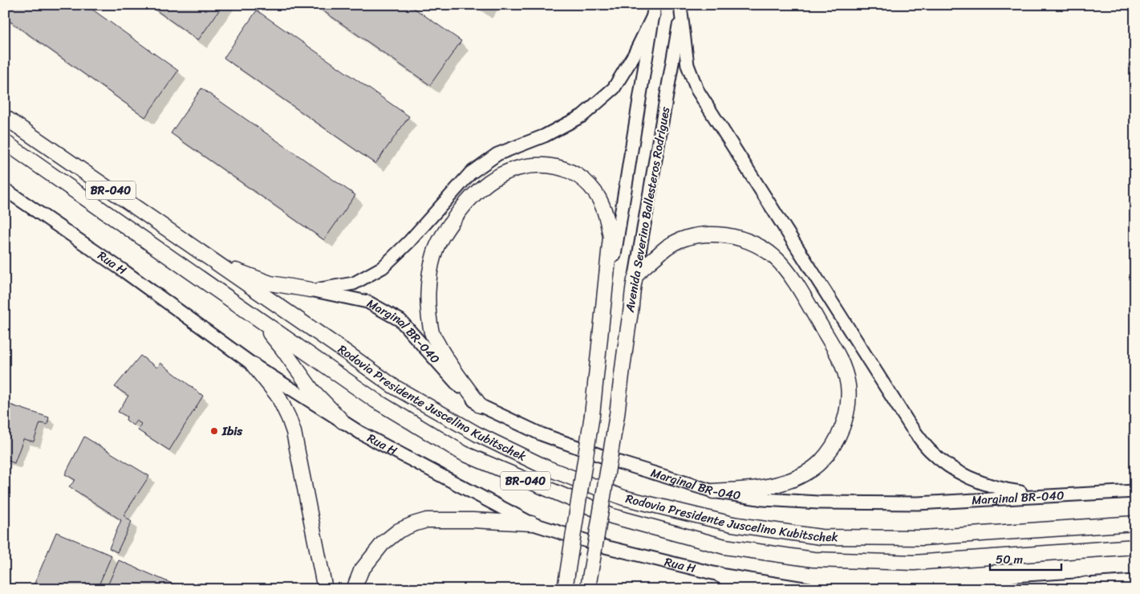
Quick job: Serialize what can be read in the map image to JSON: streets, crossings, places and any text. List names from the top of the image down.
{
  "streets": {
    "highway": ["BR-040", "Avenida Severino Ballesteros Rodrigues", "Rodovia Presidente Juscelino Kubitschek"],
    "main road": ["Rua H", "Marginal BR-040"]
  },
  "places": ["Ibis"],
  "scale_bar": "50 m"
}
